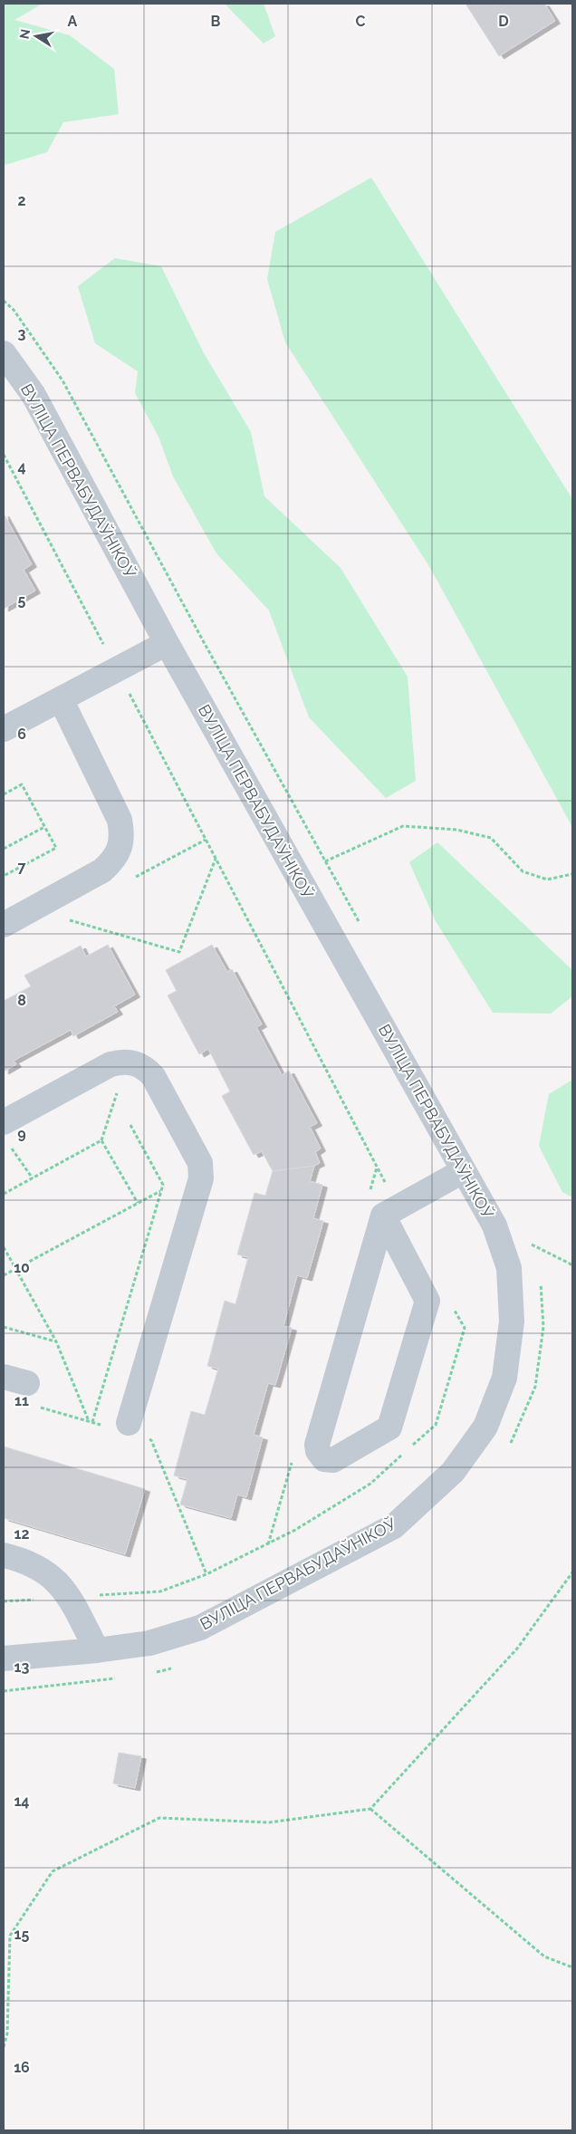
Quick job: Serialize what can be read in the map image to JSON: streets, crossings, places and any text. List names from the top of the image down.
{
  "streets": {
    "street": ["ВУЛІЦА ПЕРВАБУДАЎНІКОЎ"]
  },
  "north": "left",
  "grid": {
    "columns": [
      "A",
      "B",
      "C",
      "D"
    ],
    "rows": [
      "2",
      "3",
      "4",
      "5",
      "6",
      "7",
      "8",
      "9",
      "10",
      "11",
      "12",
      "13",
      "14",
      "15",
      "16"
    ]
  }
}
